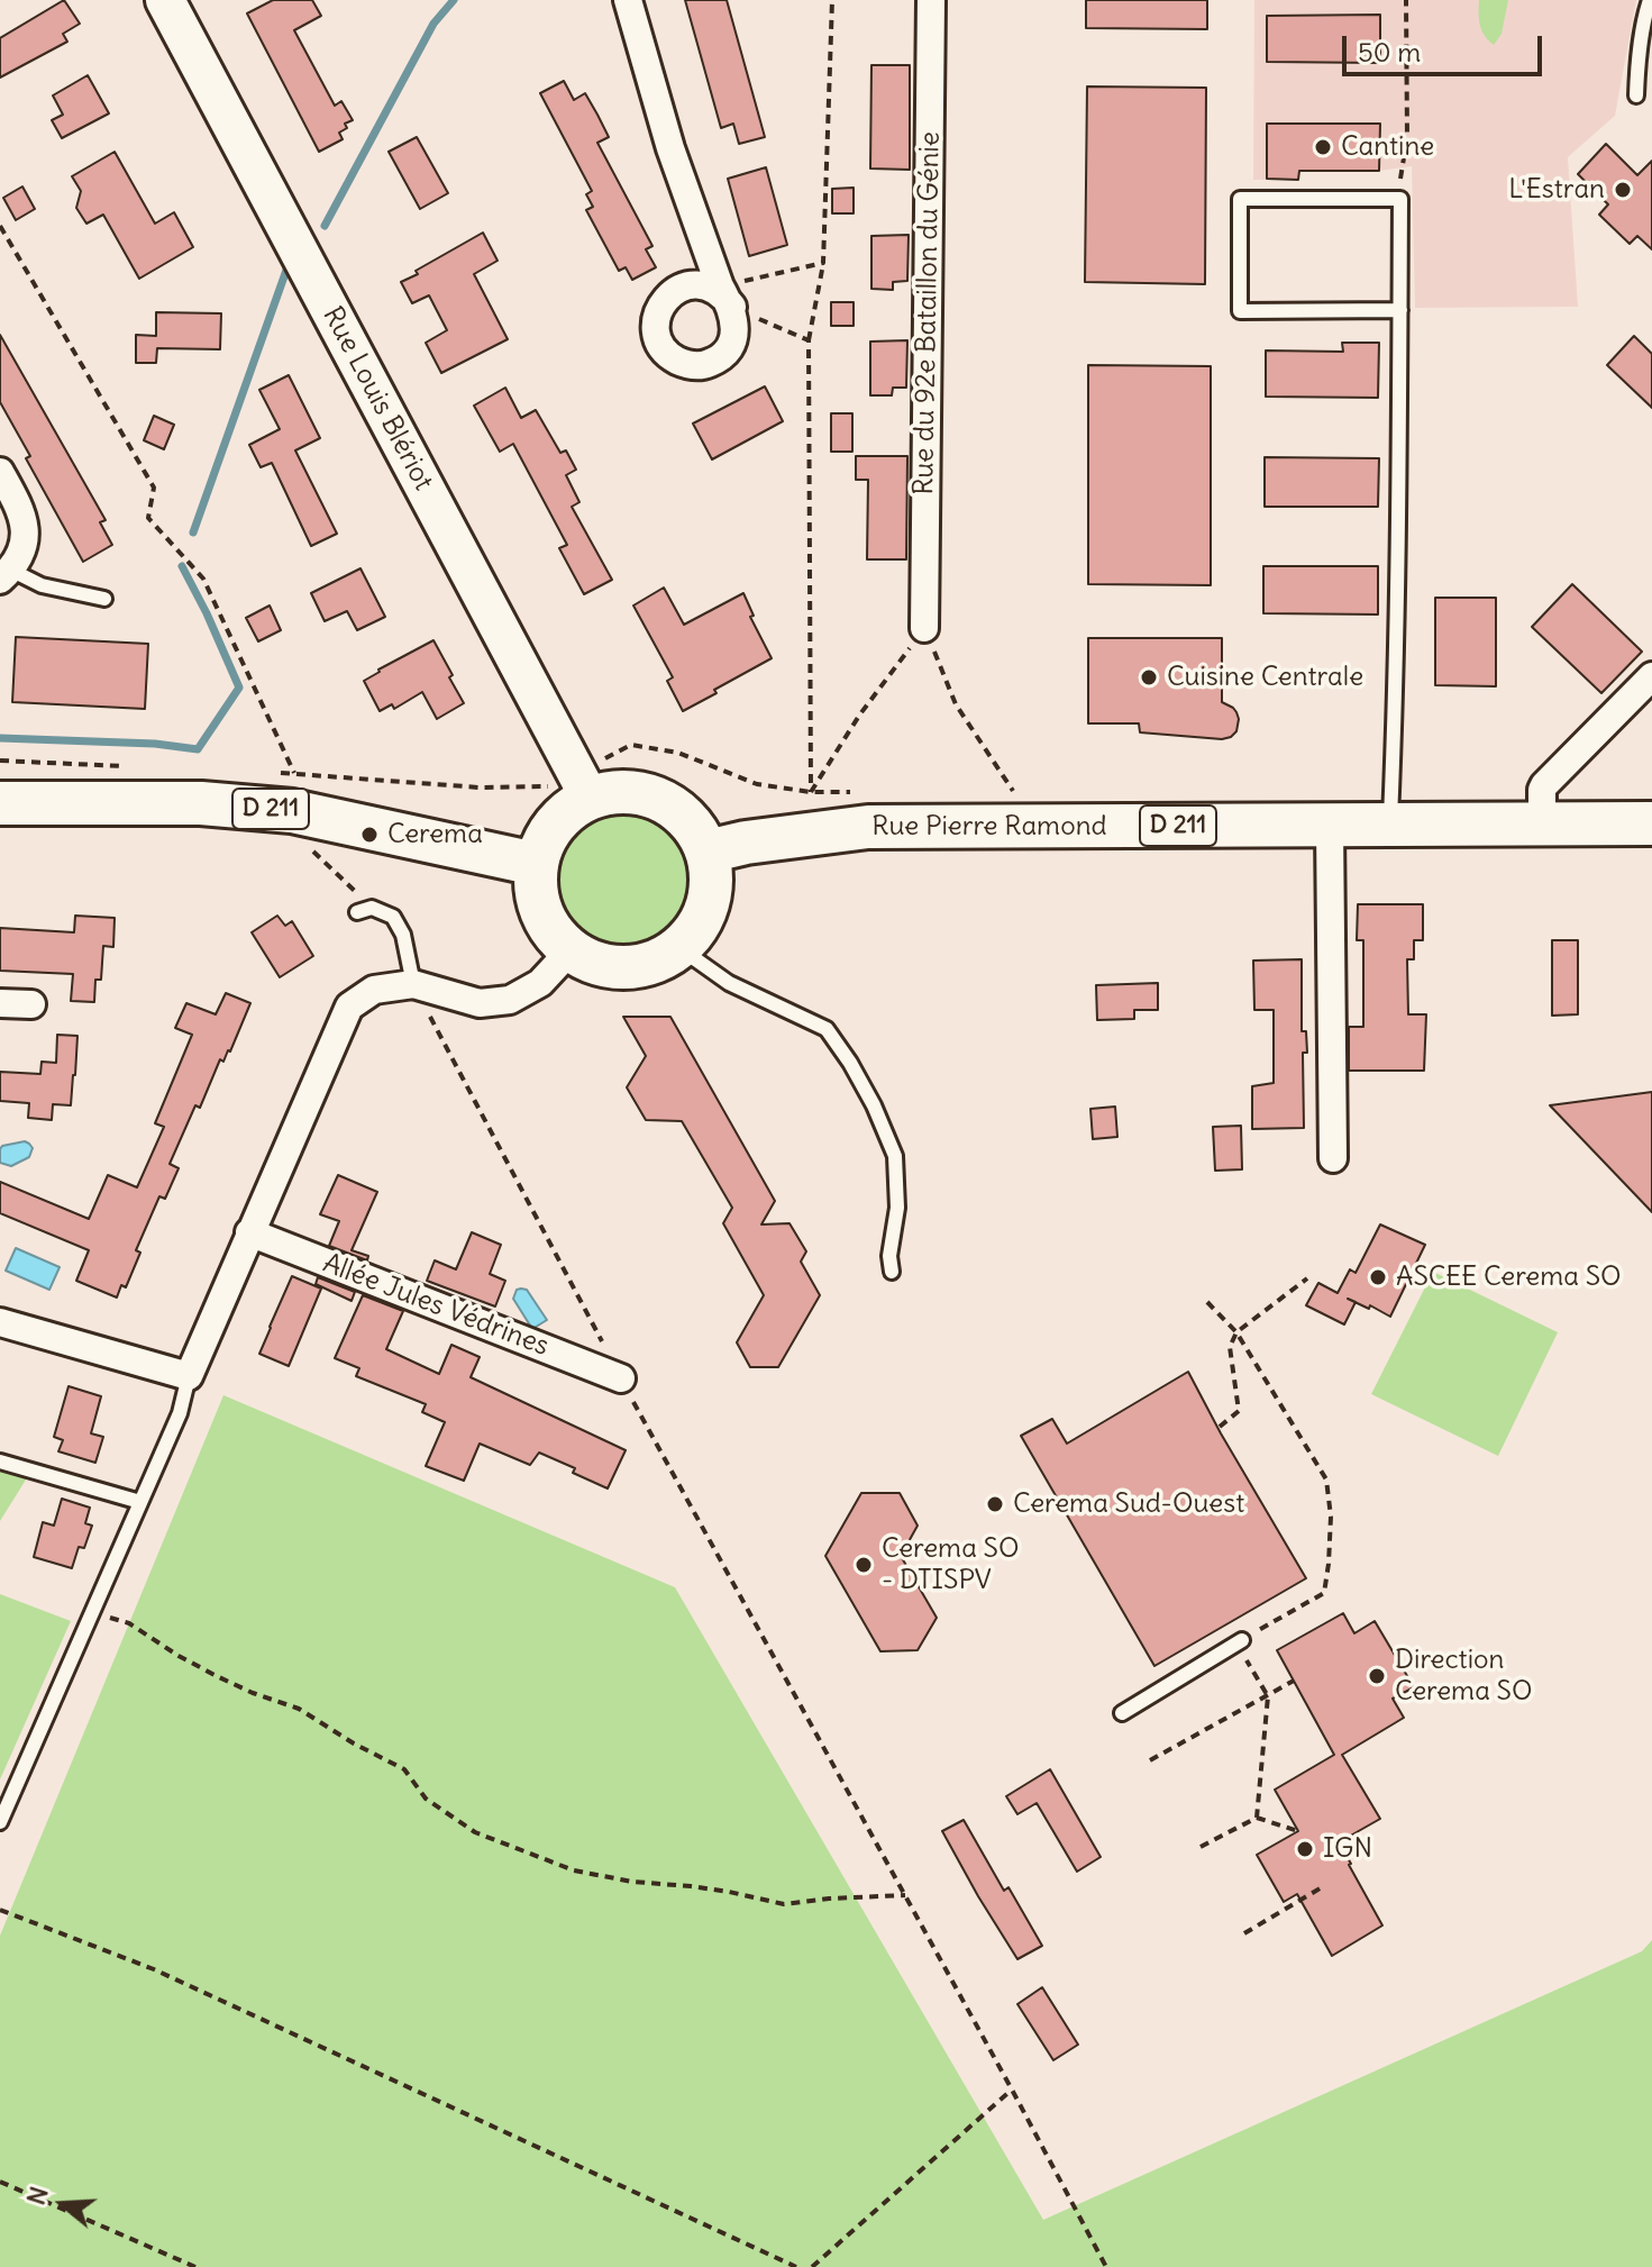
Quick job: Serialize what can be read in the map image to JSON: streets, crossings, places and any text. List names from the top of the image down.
{
  "streets": {
    "main road": ["D 211", "Rue Pierre Ramond"],
    "street": ["Rue du 92e Bataillon du Génie", "Rue Louis Blériot", "Allée Jules Védrines"]
  },
  "crossings": [
    ["Rue Louis Blériot", "D 211"],
    ["Rue Louis Blériot", "Rue Pierre Ramond"],
    ["D 211", "Rue Pierre Ramond"]
  ],
  "places": [
    "Cantine",
    "L'Estran",
    "Cuisine Centrale",
    "Cerema",
    "ASCEE Cerema SO",
    "Cerema Sud-Ouest",
    "Cerema SO - DTISPV",
    "Direction Cerema SO",
    "IGN"
  ],
  "scale_bar": "50 m",
  "north": "left"
}
